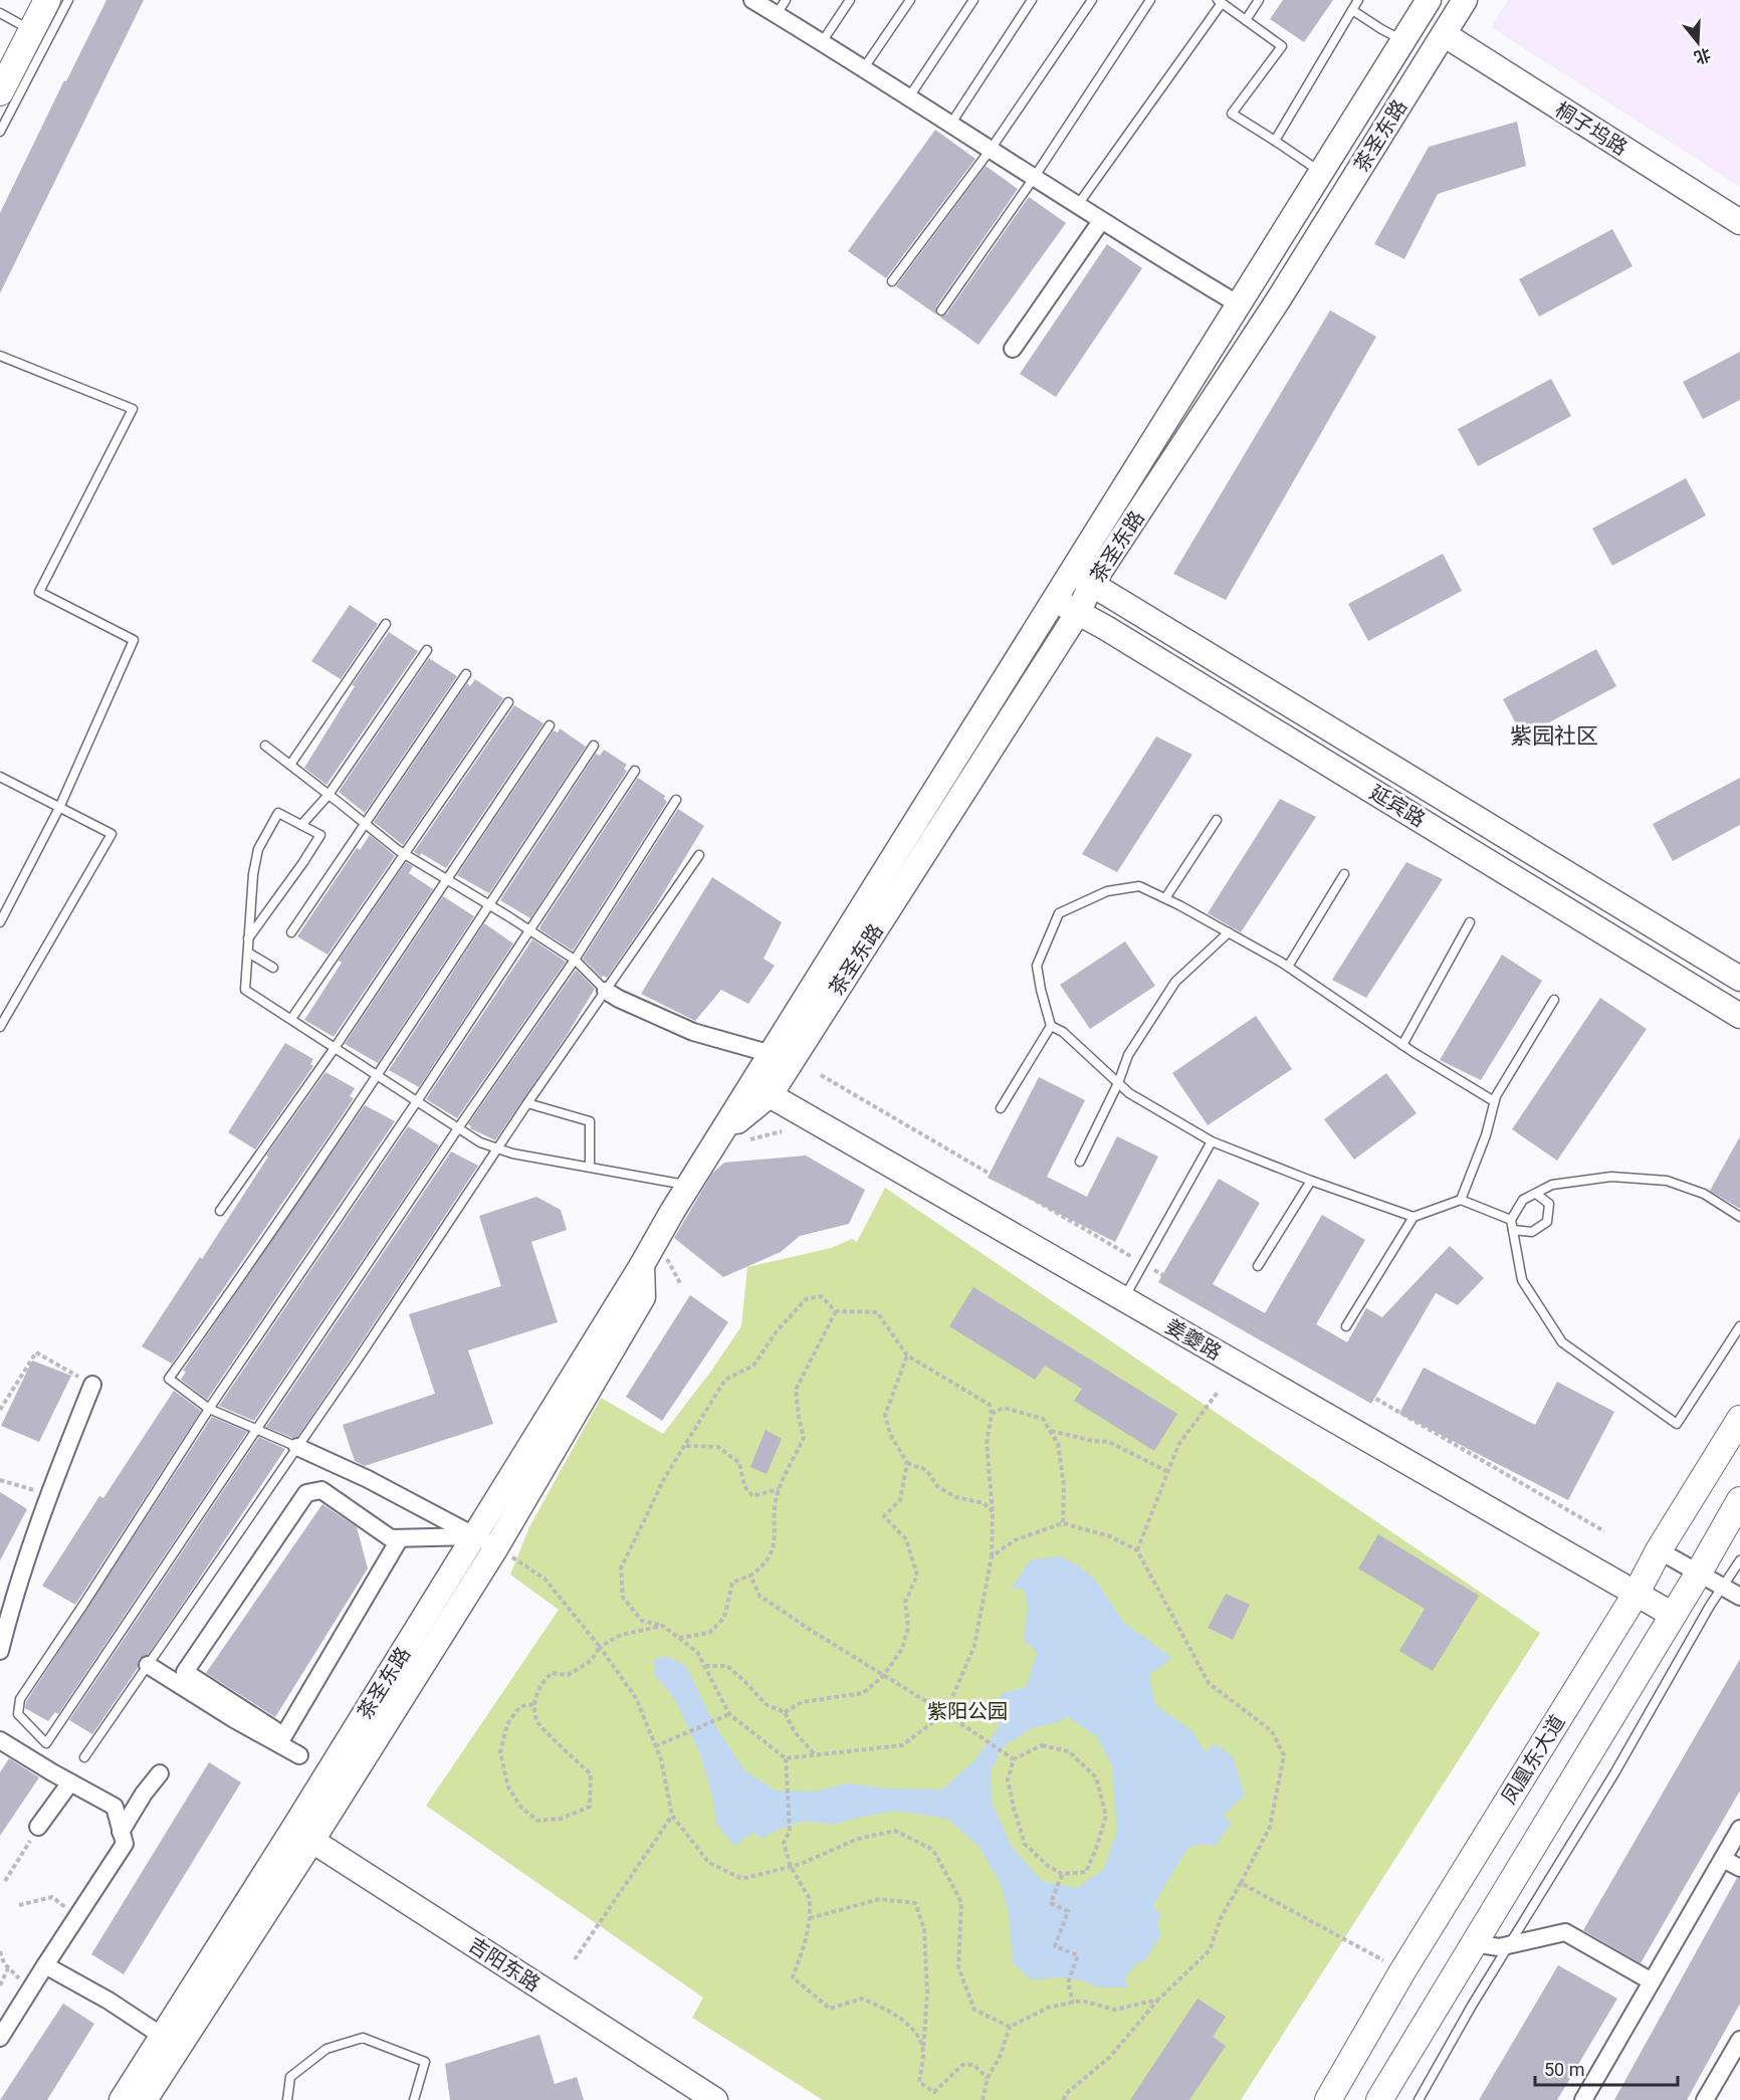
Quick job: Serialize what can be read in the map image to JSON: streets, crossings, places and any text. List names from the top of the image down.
{
  "streets": {
    "main road": [
      "桐子坞路",
      "茶圣东路",
      "延宾路",
      "姜夔路",
      "凤凰东大道",
      "吉阳东路"
    ]
  },
  "crossings": [
    ["桐子坞路", "茶圣东路"],
    ["茶圣东路", "延宾路"],
    ["茶圣东路", "姜夔路"],
    ["茶圣东路", "吉阳东路"],
    ["姜夔路", "凤凰东大道"]
  ],
  "districts": ["紫园社区"],
  "parks": ["紫阳公园"],
  "scale_bar": "50 m",
  "north": "bottom"
}
